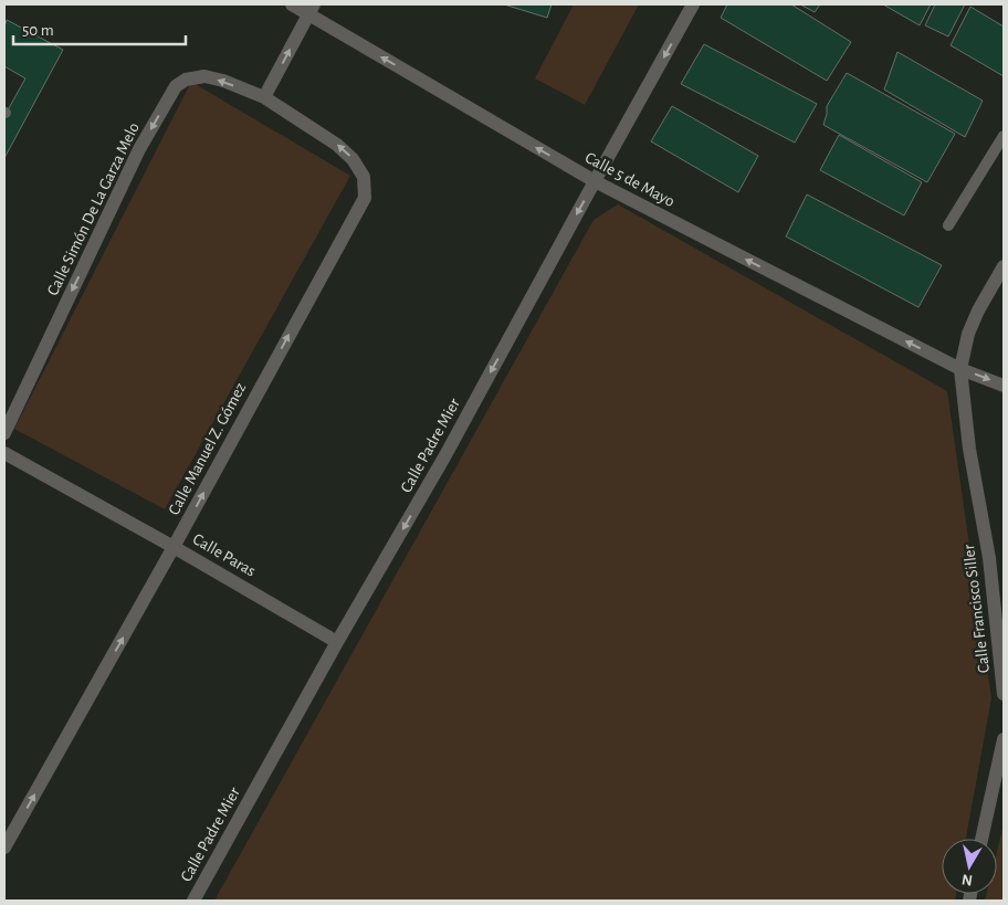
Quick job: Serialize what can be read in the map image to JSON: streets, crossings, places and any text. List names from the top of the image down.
{
  "streets": {
    "street": [
      "Calle 5 de Mayo",
      "Calle Simón De La Garza Melo",
      "Calle Padre Mier",
      "Calle Manuel Z. Gómez",
      "Calle Paras",
      "Calle Francisco Siller"
    ]
  },
  "crossings": [
    ["Calle 5 de Mayo", "Calle Padre Mier"],
    ["Calle 5 de Mayo", "Calle Francisco Siller"],
    ["Calle Simón De La Garza Melo", "Calle Manuel Z. Gómez"],
    ["Calle Padre Mier", "Calle Paras"],
    ["Calle Manuel Z. Gómez", "Calle Paras"]
  ],
  "one_way": [
    "Calle 5 de Mayo",
    "Calle Simón De La Garza Melo",
    "Calle Padre Mier",
    "Calle Manuel Z. Gómez"
  ],
  "scale_bar": "50 m",
  "north": "bottom"
}
